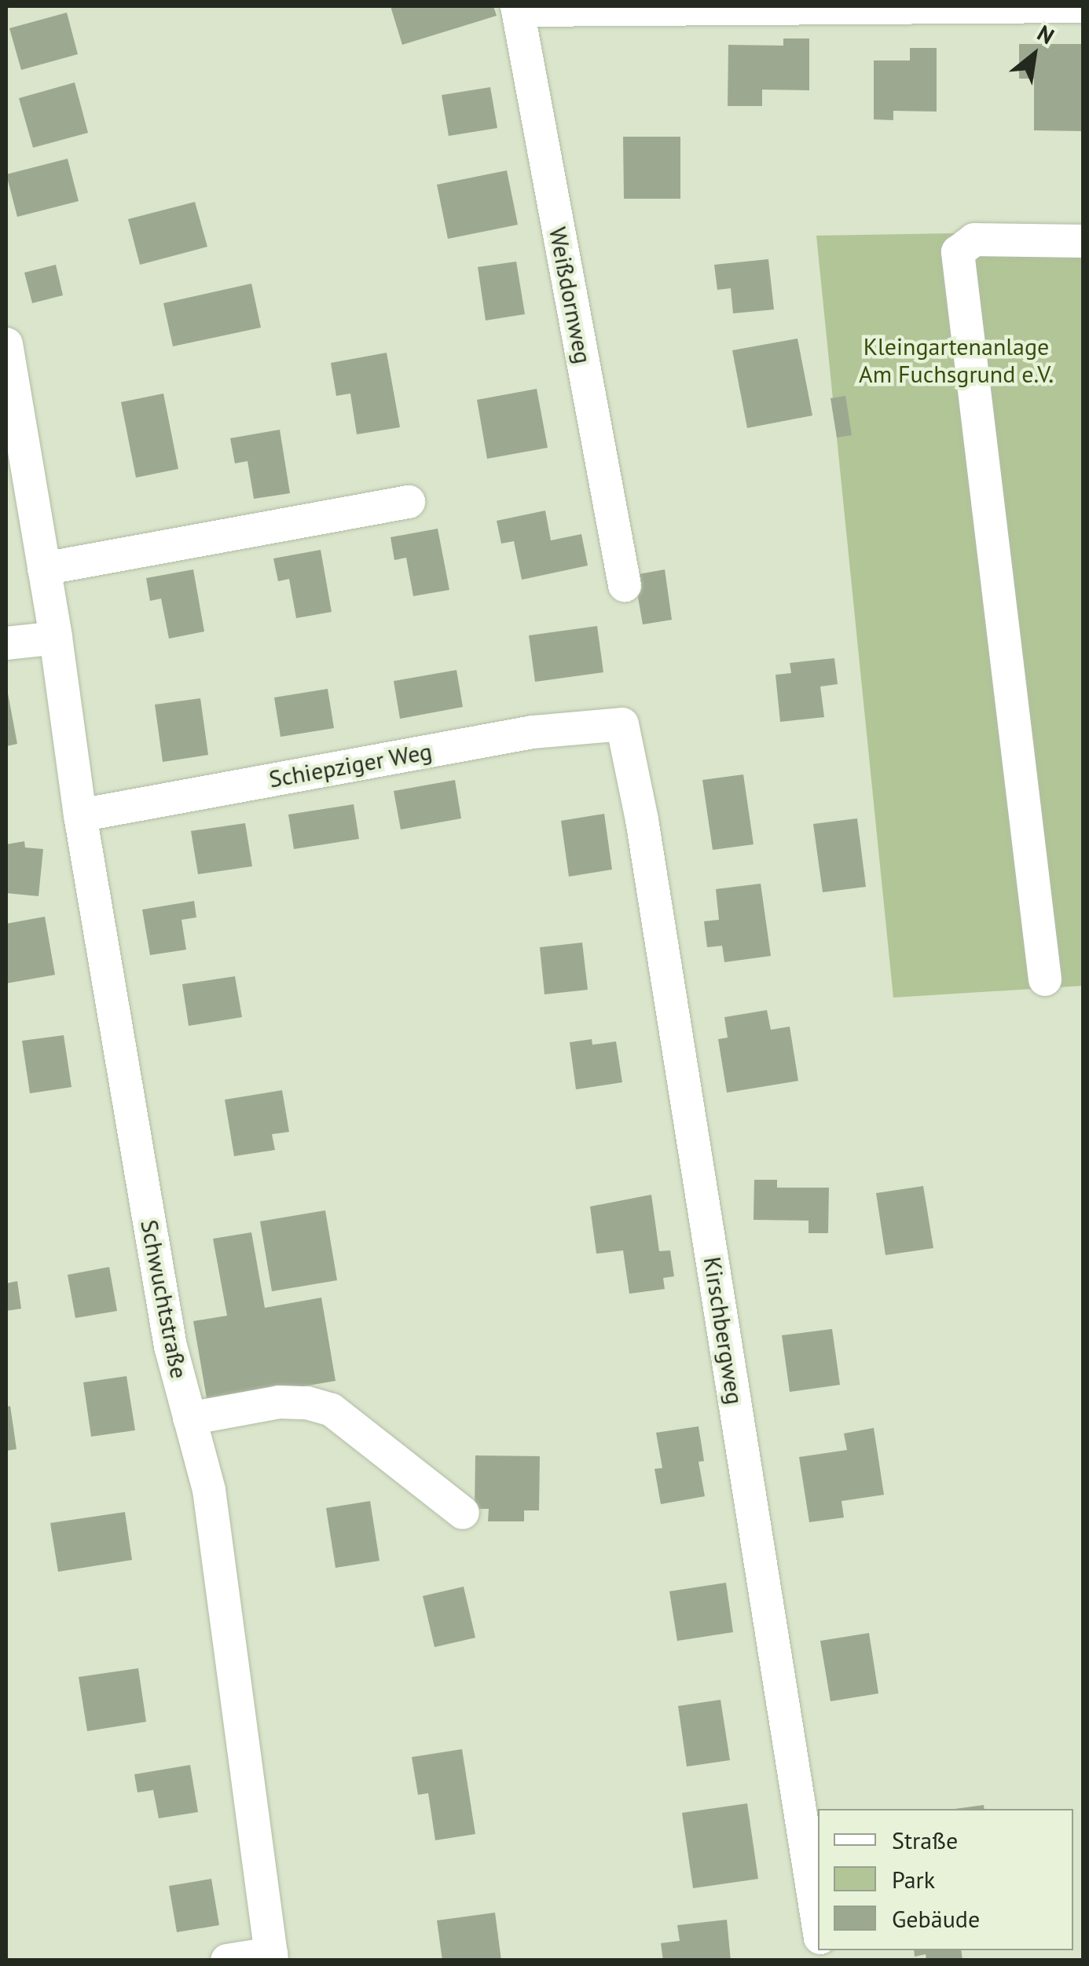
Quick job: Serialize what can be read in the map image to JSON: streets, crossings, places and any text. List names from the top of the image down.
{
  "streets": {
    "street": [
      "Weißdornweg",
      "Schiepziger Weg",
      "Schwuchtstraße",
      "Kirschbergweg"
    ]
  },
  "crossings": [
    ["Schiepziger Weg", "Schwuchtstraße"],
    ["Schiepziger Weg", "Kirschbergweg"]
  ],
  "parks": ["Kleingartenanlage Am Fuchsgrund e.V."],
  "legend": ["Straße", "Park", "Gebäude"],
  "north": "top right"
}
